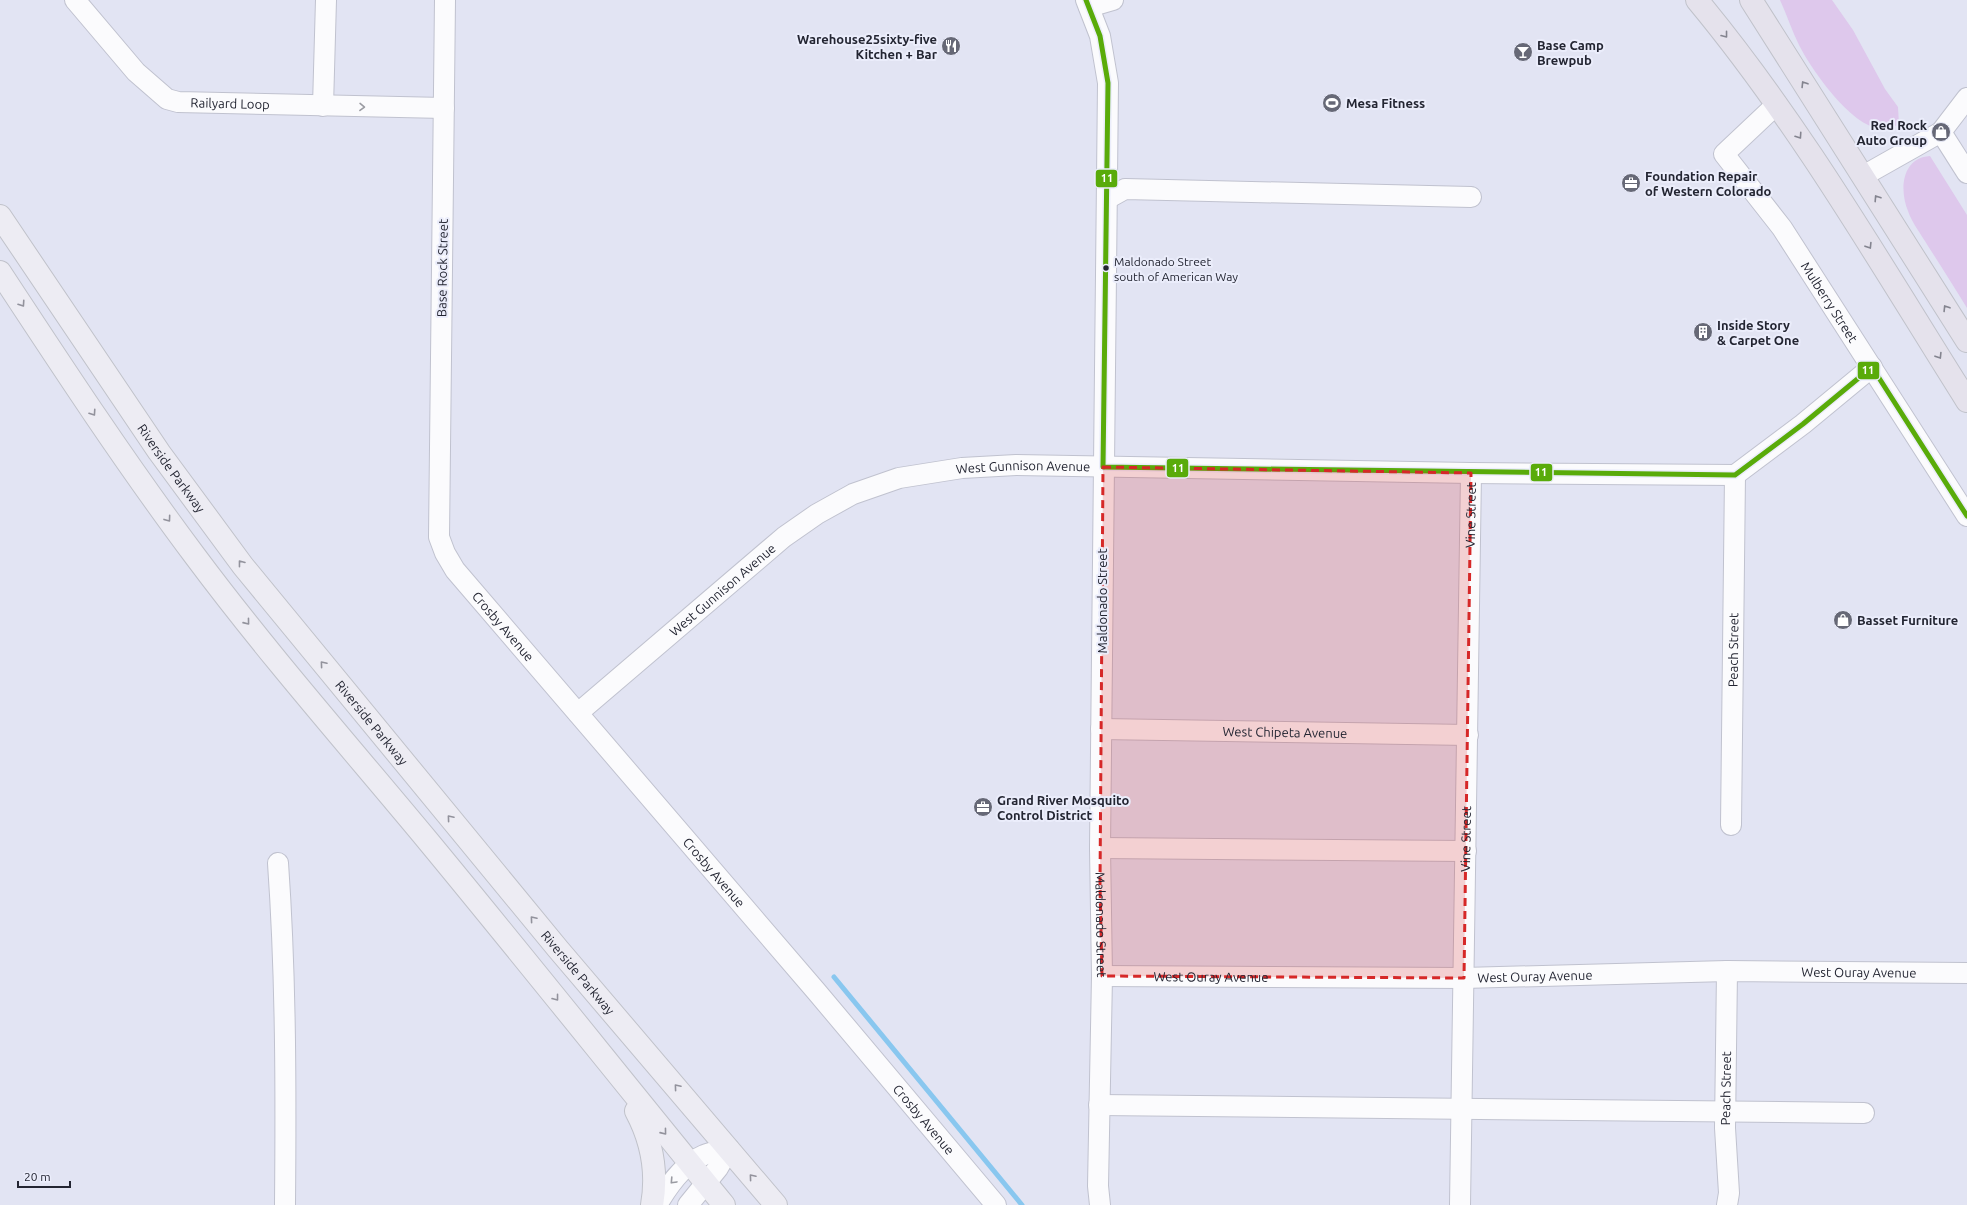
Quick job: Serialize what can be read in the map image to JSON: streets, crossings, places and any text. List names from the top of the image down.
{
  "streets": {
    "main road": ["Riverside Parkway"],
    "street": [
      "Railyard Loop",
      "Base Rock Street",
      "Mulberry Street",
      "West Gunnison Avenue",
      "Vine Street",
      "Maldonado Street",
      "Crosby Avenue",
      "Peach Street",
      "West Chipeta Avenue",
      "West Ouray Avenue"
    ]
  },
  "crossings": [
    ["Railyard Loop", "Base Rock Street"],
    ["Base Rock Street", "Crosby Avenue"],
    ["West Gunnison Avenue", "Vine Street"],
    ["West Gunnison Avenue", "Maldonado Street"],
    ["West Gunnison Avenue", "Crosby Avenue"],
    ["West Gunnison Avenue", "Peach Street"],
    ["Vine Street", "West Chipeta Avenue"],
    ["Vine Street", "West Ouray Avenue"],
    ["Maldonado Street", "West Chipeta Avenue"],
    ["Maldonado Street", "West Ouray Avenue"],
    ["Peach Street", "West Ouray Avenue"]
  ],
  "places": {
    "restaurant": ["Warehouse25sixty-five Kitchen + Bar"],
    "bar": ["Base Camp Brewpub"],
    "sports": ["Mesa Fitness"],
    "shop": ["Red Rock Auto Group", "Basset Furniture"],
    "office": ["Foundation Repair of Western Colorado", "Grand River Mosquito Control District"],
    "other": ["Maldonado Street south of American Way"],
    "building": ["Inside Story & Carpet One"]
  },
  "lines": ["transit line 11"],
  "scale_bar": "20 m"
}
